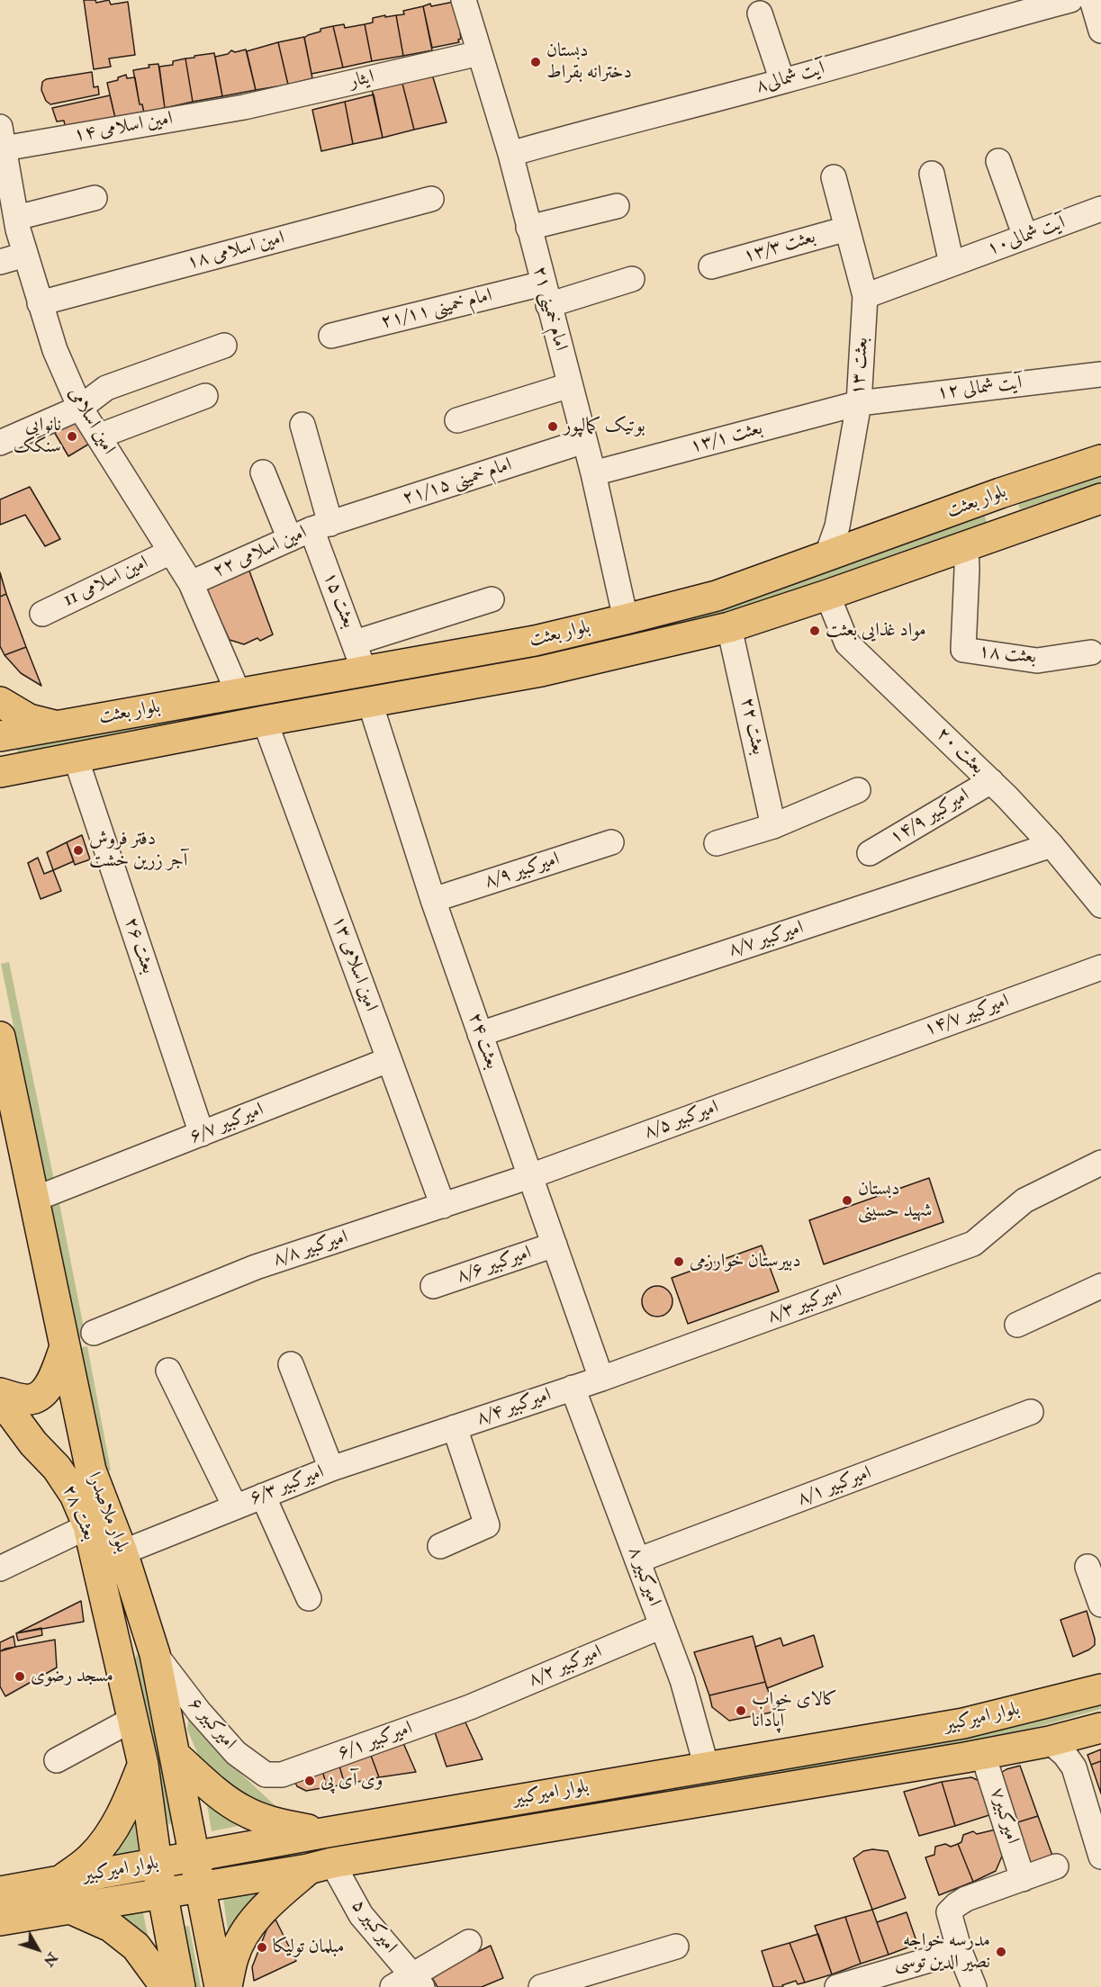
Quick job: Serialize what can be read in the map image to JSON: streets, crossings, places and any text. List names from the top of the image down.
{
  "streets": {
    "main road": [
      "بلوار بعثت",
      "بعثت ۲۸",
      "بلوار ملاصدرا",
      "بلوار امیرکبیر"
    ],
    "street": [
      "آیت شمالی۸",
      "ایثار",
      "امین اسلامی ۱۴",
      "آیت شمالی۱۰",
      "بعثت ۱۳/۳",
      "امین اسلامی ۱۸",
      "امام خمینی ۲۱",
      "امام خمینی ۲۱/۱۱",
      "بعثت ۱۳",
      "آیت شمالی ۱۲",
      "امین اسلامی",
      "بعثت ۱۳/۱",
      "امام خمینی ۲۱/۱۵",
      "امین اسلامی ۲۲",
      "امین اسلامی 11",
      "بعثت ۱۵",
      "بعثت ۱۸",
      "بعثت ۲۲",
      "بعثت ۲۰",
      "امیرکبیر ۱۴/۹",
      "امیرکبیر ۸/۹",
      "امیرکبیر ۸/۷",
      "بعثت ۲۶",
      "امین اسلامی ۱۳",
      "امیرکبیر ۱۴/۷",
      "بعثت ۲۴",
      "امیرکبیر ۸/۵",
      "امیرکبیر ۶/۷",
      "امیرکبیر ۸/۸",
      "امیرکبیر ۸/۶",
      "امیرکبیر ۸/۳",
      "امیرکبیر ۸/۴",
      "امیرکبیر ۶/۳",
      "امیرکبیر ۸/۱",
      "امیرکبیر ۸",
      "امیرکبیر ۸/۲",
      "امیرکبیر ۶",
      "امیرکبیر ۶/۱",
      "امیرکبیر۷",
      "امیرکبیر ۵"
    ]
  },
  "crossings": [
    ["آیت شمالی۸", "امام خمینی ۲۱"],
    ["ایثار", "امین اسلامی ۱۴"],
    ["ایثار", "امام خمینی ۲۱"],
    ["امین اسلامی ۱۴", "امین اسلامی"],
    ["آیت شمالی۱۰", "بعثت ۱۳"],
    ["بعثت ۱۳/۳", "بعثت ۱۳"],
    ["امین اسلامی ۱۸", "امین اسلامی"],
    ["امام خمینی ۲۱", "امام خمینی ۲۱/۱۱"],
    ["امام خمینی ۲۱", "بعثت ۱۳/۱"],
    ["امام خمینی ۲۱", "امام خمینی ۲۱/۱۵"],
    ["امام خمینی ۲۱", "بلوار بعثت"],
    ["بعثت ۱۳", "آیت شمالی ۱۲"],
    ["بعثت ۱۳", "بعثت ۱۳/۱"],
    ["بعثت ۱۳", "بلوار بعثت"],
    ["آیت شمالی ۱۲", "بعثت ۱۳/۱"],
    ["امین اسلامی", "بلوار بعثت"],
    ["امین اسلامی", "امین اسلامی ۲۲"],
    ["امین اسلامی", "امین اسلامی 11"],
    ["امام خمینی ۲۱/۱۵", "امین اسلامی ۲۲"],
    ["امام خمینی ۲۱/۱۵", "بعثت ۱۵"],
    ["بلوار بعثت", "بعثت ۱۵"],
    ["بلوار بعثت", "بعثت ۱۸"],
    ["بلوار بعثت", "بعثت ۲۲"],
    ["بلوار بعثت", "بعثت ۲۰"],
    ["بلوار بعثت", "بعثت ۲۶"],
    ["بلوار بعثت", "امین اسلامی ۱۳"],
    ["بلوار بعثت", "بعثت ۲۴"],
    ["امین اسلامی ۲۲", "بعثت ۱۵"],
    ["بعثت ۲۰", "امیرکبیر ۱۴/۹"],
    ["بعثت ۲۰", "امیرکبیر ۸/۷"],
    ["امیرکبیر ۸/۹", "بعثت ۲۴"],
    ["امیرکبیر ۸/۷", "بعثت ۲۴"],
    ["بعثت ۲۶", "امیرکبیر ۶/۷"],
    ["امین اسلامی ۱۳", "امیرکبیر ۶/۷"],
    ["امین اسلامی ۱۳", "امیرکبیر ۸/۸"],
    ["امیرکبیر ۱۴/۷", "امیرکبیر ۸/۵"],
    ["بعثت ۲۴", "امیرکبیر ۸/۵"],
    ["بعثت ۲۴", "امیرکبیر ۸/۸"],
    ["بعثت ۲۴", "امیرکبیر ۸/۶"],
    ["بعثت ۲۴", "امیرکبیر ۸/۳"],
    ["امیرکبیر ۸/۵", "امیرکبیر ۸/۸"],
    ["امیرکبیر ۶/۷", "بلوار ملاصدرا"],
    ["امیرکبیر ۸/۳", "امیرکبیر ۸/۴"],
    ["امیرکبیر ۸/۳", "امیرکبیر ۸"],
    ["امیرکبیر ۸/۴", "امیرکبیر ۶/۳"],
    ["امیرکبیر ۸/۴", "امیرکبیر ۸"],
    ["امیرکبیر ۶/۳", "بلوار ملاصدرا"],
    ["امیرکبیر ۸/۱", "امیرکبیر ۸"],
    ["بلوار ملاصدرا", "بلوار امیرکبیر"],
    ["بلوار ملاصدرا", "امیرکبیر ۶"],
    ["امیرکبیر ۸", "امیرکبیر ۸/۲"],
    ["امیرکبیر ۸", "بلوار امیرکبیر"],
    ["امیرکبیر ۸/۲", "امیرکبیر ۶/۱"],
    ["بلوار امیرکبیر", "امیرکبیر۷"],
    ["بلوار امیرکبیر", "امیرکبیر ۵"],
    ["امیرکبیر ۶", "امیرکبیر ۶/۱"]
  ],
  "places": [
    "دبستان دخترانه بقراط",
    "بوتیک کمالپور",
    "نانوایی سنگک",
    "مواد غذایی بعثت",
    "دفتر فروش آجر زرین خشت",
    "دبستان شهید حسینی",
    "دبیرستان خوارزمی",
    "مسجد رضوی",
    "کالای خواب آپادانا",
    "وی آی پی",
    "مبلمان تولیکا",
    "مدرسه خواجه نصیر الدین توسی"
  ],
  "north": "bottom right"
}
